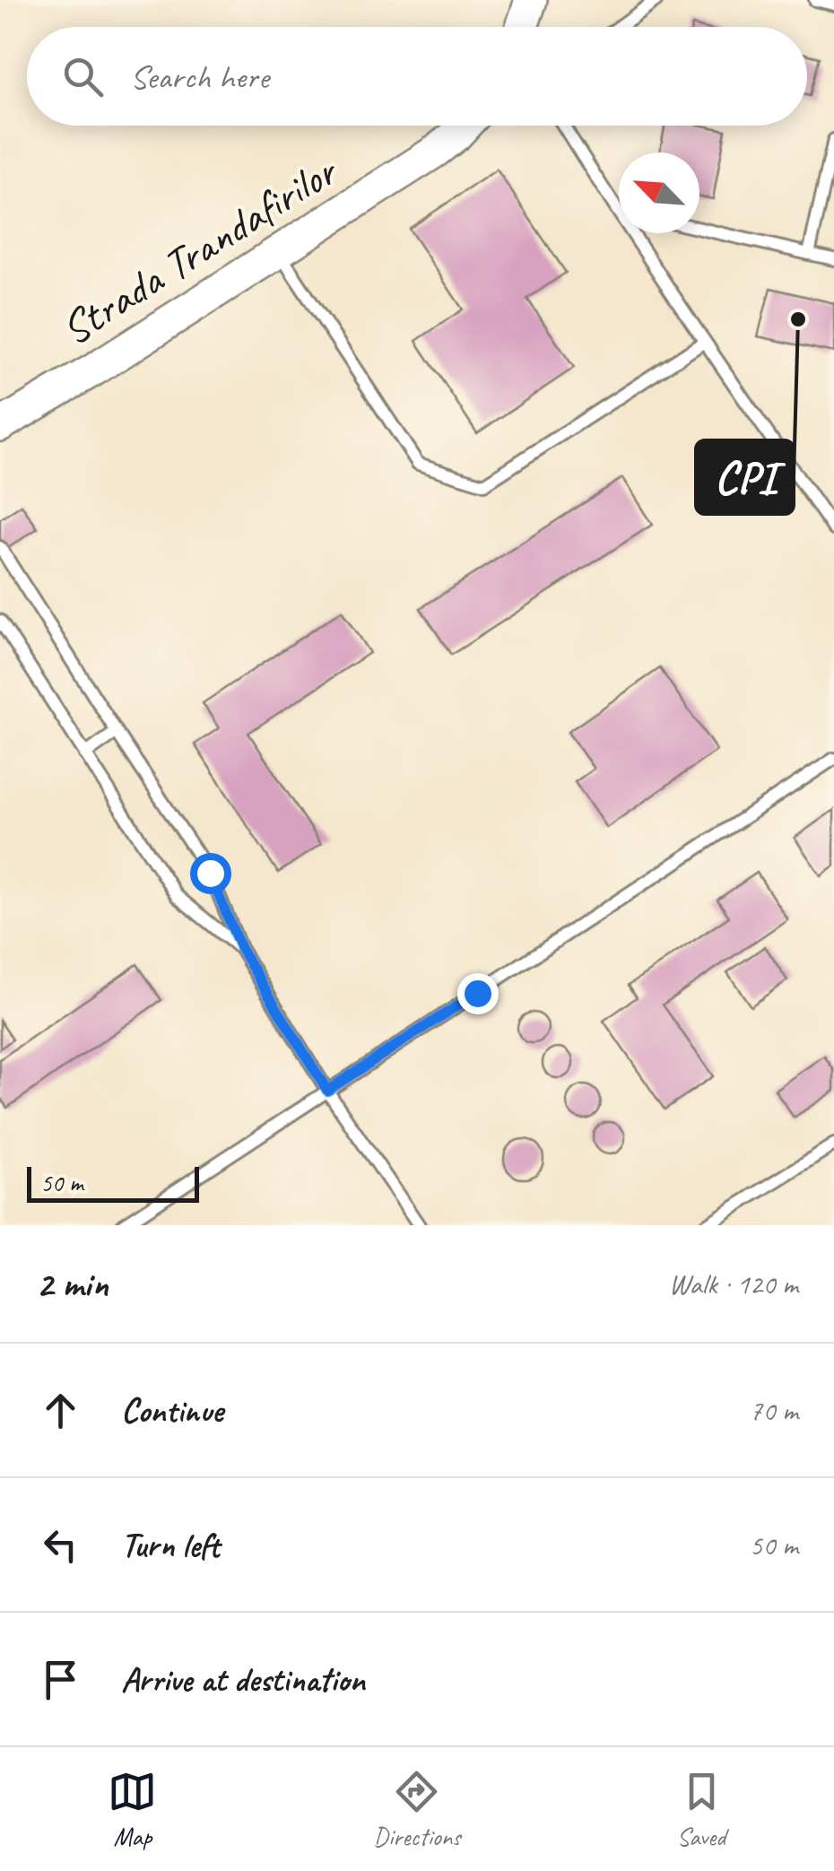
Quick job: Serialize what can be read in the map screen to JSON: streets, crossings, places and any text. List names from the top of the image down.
{
  "streets": {
    "main road": ["Strada Trandafirilor"]
  },
  "places": ["CPI"],
  "scale_bar": "50 m",
  "north": "top left",
  "page": {
    "search": "Search here",
    "scale": "50 m",
    "heading": ["2 min", "Walk · 120 m"],
    "list": [
      ["Continue", "70 m"],
      ["Turn left", "50 m"],
      "Arrive at destination"
    ],
    "nav": ["Map", "Directions", "Saved"]
  }
}
